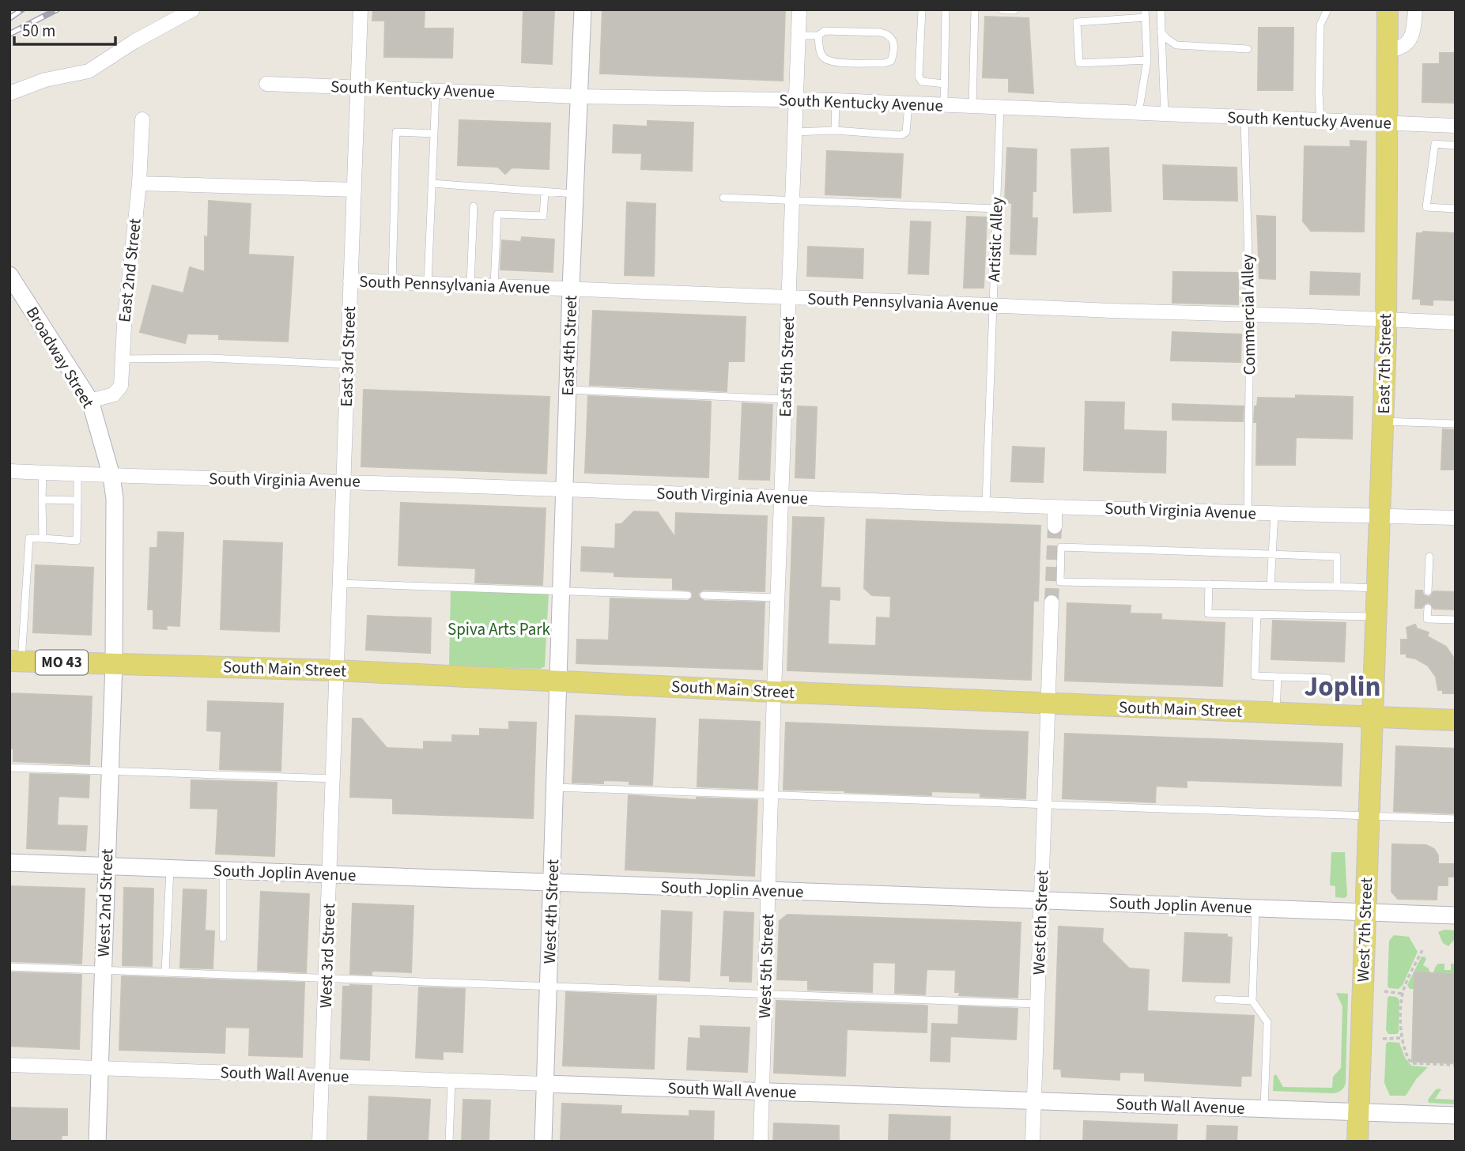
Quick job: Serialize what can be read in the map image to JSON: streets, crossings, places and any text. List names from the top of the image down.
{
  "streets": {
    "main road": [
      "East 7th Street",
      "MO 43",
      "South Main Street",
      "West 7th Street"
    ],
    "street": [
      "South Kentucky Avenue",
      "East 2nd Street",
      "South Pennsylvania Avenue",
      "East 4th Street",
      "East 3rd Street",
      "Broadway Street",
      "East 5th Street",
      "South Virginia Avenue",
      "South Joplin Avenue",
      "West 2nd Street",
      "West 4th Street",
      "West 6th Street",
      "West 3rd Street",
      "West 5th Street",
      "South Wall Avenue"
    ],
    "lane": ["Artistic Alley", "Commercial Alley"]
  },
  "crossings": [
    ["South Kentucky Avenue", "Artistic Alley"],
    ["South Kentucky Avenue", "Commercial Alley"],
    ["South Kentucky Avenue", "East 4th Street"],
    ["South Kentucky Avenue", "East 3rd Street"],
    ["South Kentucky Avenue", "East 7th Street"],
    ["South Kentucky Avenue", "East 5th Street"],
    ["Artistic Alley", "South Virginia Avenue"],
    ["East 2nd Street", "Broadway Street"],
    ["South Pennsylvania Avenue", "East 4th Street"],
    ["South Pennsylvania Avenue", "East 3rd Street"],
    ["South Pennsylvania Avenue", "East 7th Street"],
    ["South Pennsylvania Avenue", "East 5th Street"],
    ["Commercial Alley", "South Virginia Avenue"],
    ["East 4th Street", "South Virginia Avenue"],
    ["East 4th Street", "South Main Street"],
    ["East 4th Street", "West 4th Street"],
    ["East 3rd Street", "South Virginia Avenue"],
    ["East 3rd Street", "South Main Street"],
    ["East 3rd Street", "West 3rd Street"],
    ["Broadway Street", "South Virginia Avenue"],
    ["East 7th Street", "South Virginia Avenue"],
    ["East 7th Street", "South Main Street"],
    ["East 7th Street", "West 7th Street"],
    ["East 5th Street", "South Virginia Avenue"],
    ["East 5th Street", "South Main Street"],
    ["East 5th Street", "West 5th Street"],
    ["South Main Street", "West 2nd Street"],
    ["South Main Street", "West 4th Street"],
    ["South Main Street", "West 6th Street"],
    ["South Main Street", "West 7th Street"],
    ["South Main Street", "West 3rd Street"],
    ["South Main Street", "West 5th Street"],
    ["South Joplin Avenue", "West 2nd Street"],
    ["South Joplin Avenue", "West 4th Street"],
    ["South Joplin Avenue", "West 6th Street"],
    ["South Joplin Avenue", "West 7th Street"],
    ["South Joplin Avenue", "West 3rd Street"],
    ["South Joplin Avenue", "West 5th Street"],
    ["West 2nd Street", "South Wall Avenue"],
    ["West 4th Street", "South Wall Avenue"],
    ["West 6th Street", "South Wall Avenue"],
    ["West 7th Street", "South Wall Avenue"],
    ["West 3rd Street", "South Wall Avenue"],
    ["West 5th Street", "South Wall Avenue"]
  ],
  "districts": ["Joplin"],
  "parks": ["Spiva Arts Park"],
  "scale_bar": "50 m"
}
